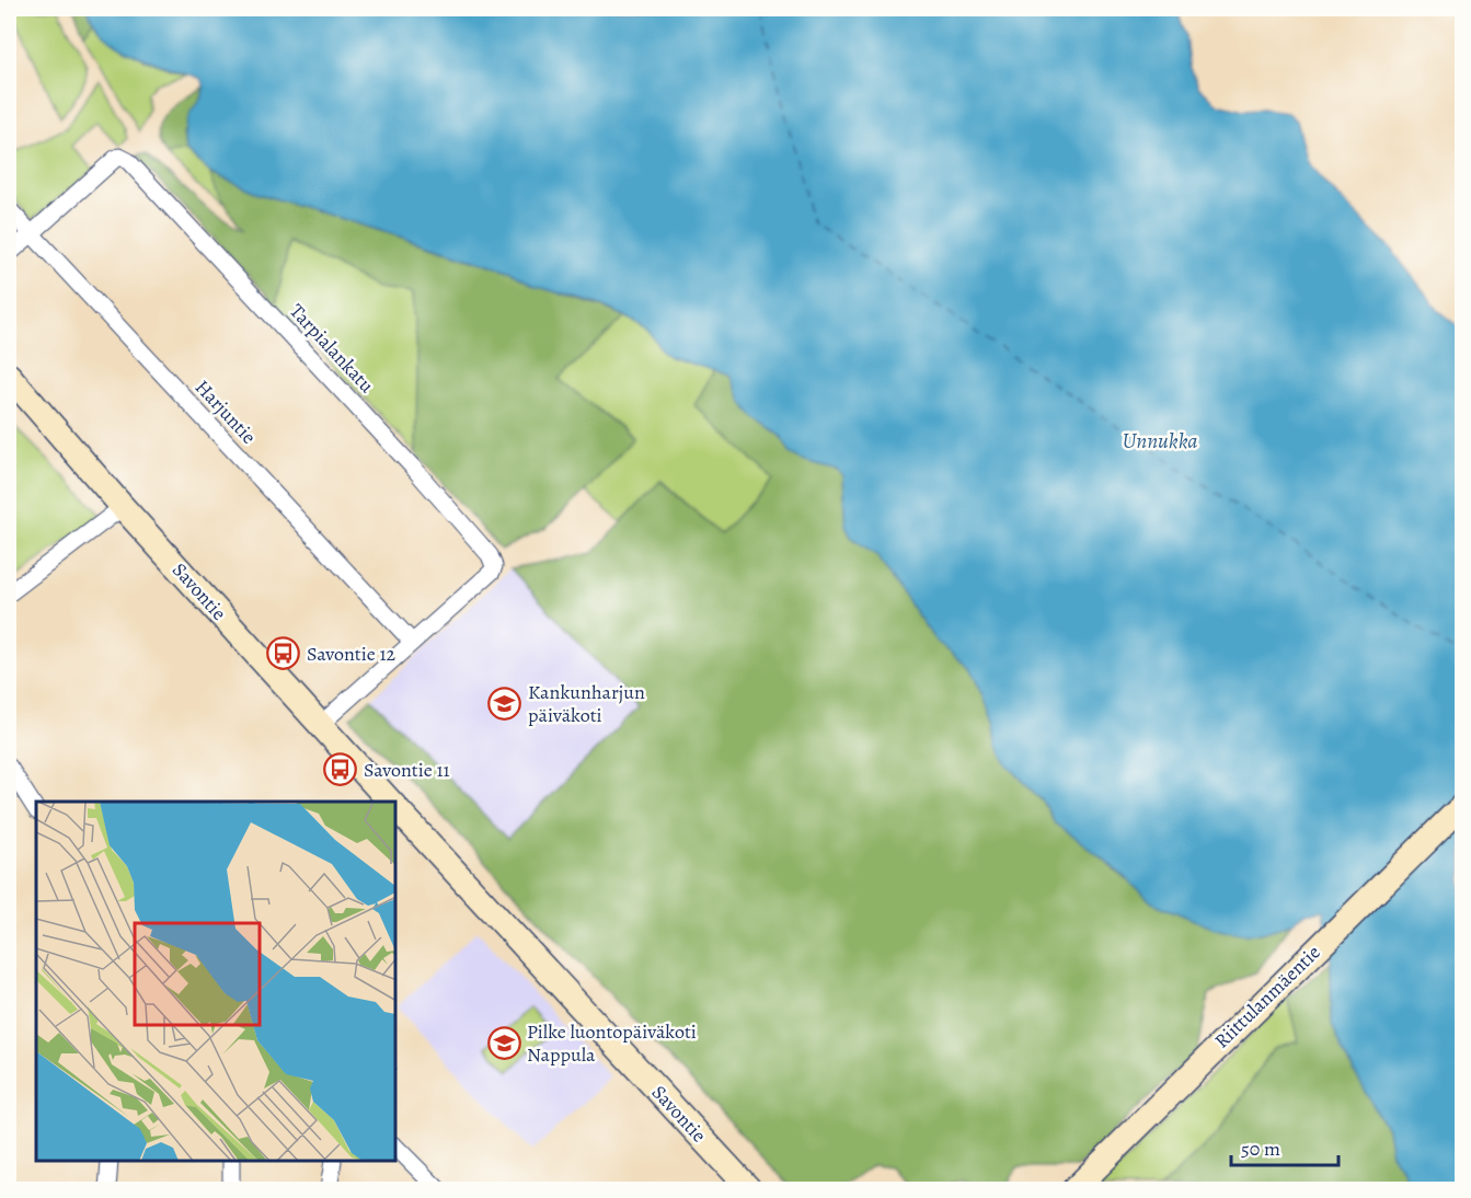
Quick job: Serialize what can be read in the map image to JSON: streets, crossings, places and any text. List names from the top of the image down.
{
  "streets": {
    "street": [
      "Tarpialankatu",
      "Harjuntie",
      "Savontie",
      "Riittulanmäentie"
    ]
  },
  "crossings": [
    ["Tarpialankatu", "Harjuntie"]
  ],
  "water": ["Unnukka"],
  "places": {
    "bus stop": ["Savontie 12", "Savontie 11"],
    "school or university": ["Kankunharjun päiväkoti", "Pilke luontopäiväkoti Nappula"]
  },
  "scale_bar": "50 m"
}
